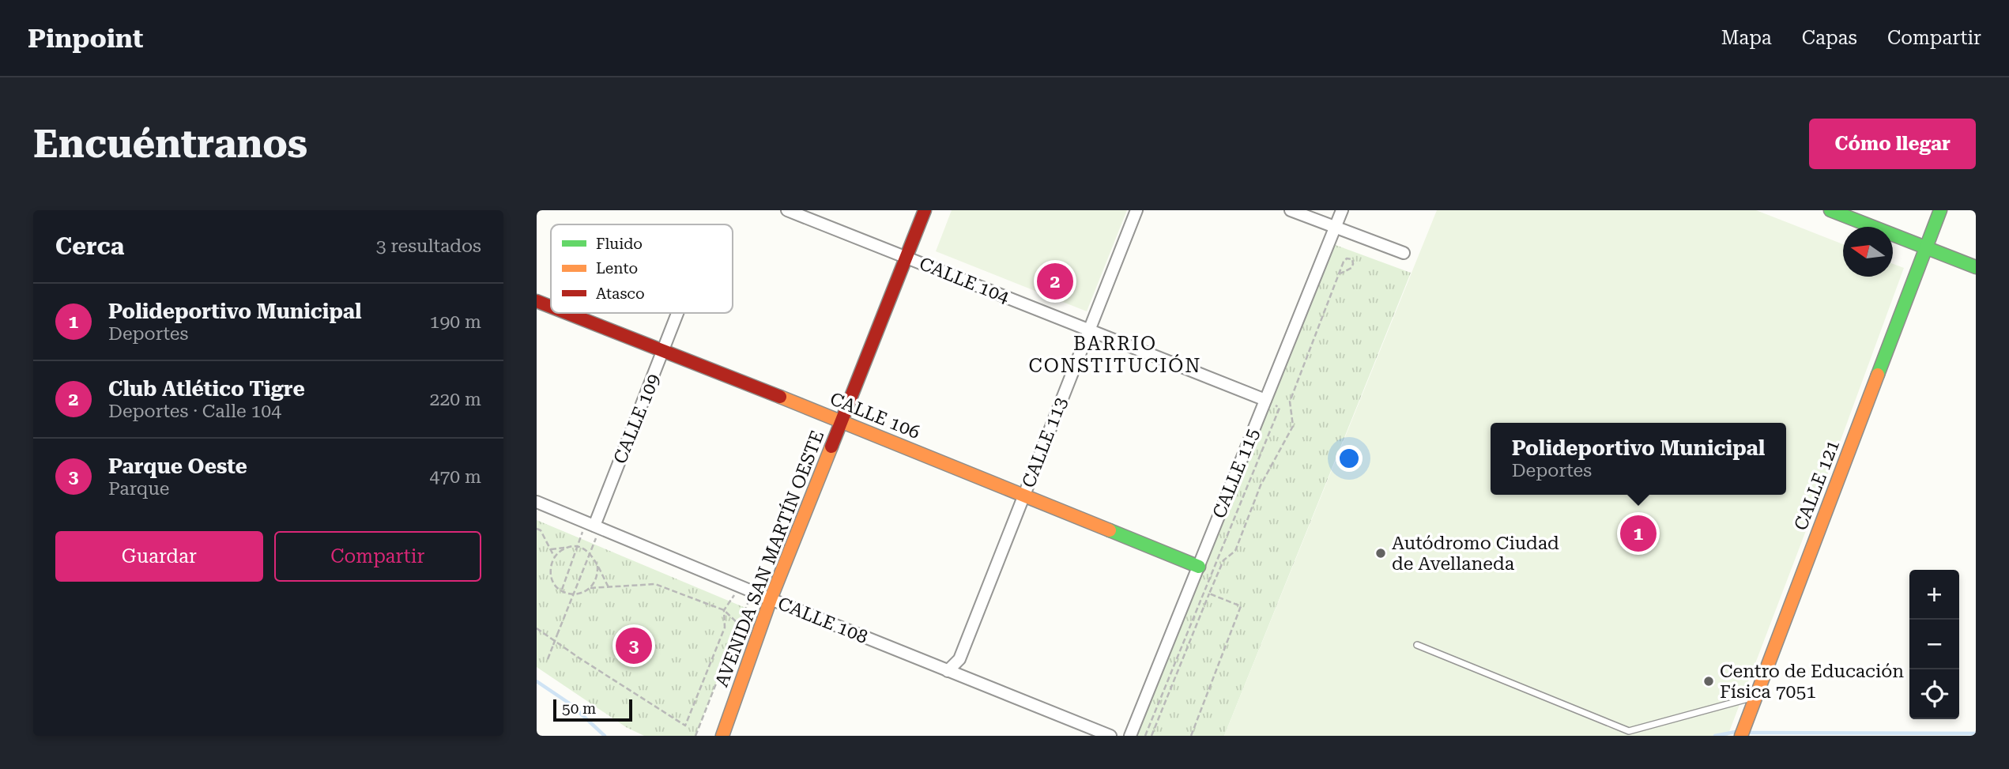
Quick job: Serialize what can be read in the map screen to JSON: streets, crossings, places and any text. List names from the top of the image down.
{
  "streets": {
    "street": [
      "CALLE 104",
      "CALLE 106",
      "CALLE 109",
      "CALLE 113",
      "CALLE 115",
      "CALLE 121",
      "AVENIDA SAN MARTÍN OESTE",
      "CALLE 108"
    ]
  },
  "crossings": [
    ["CALLE 104", "CALLE 113"],
    ["CALLE 104", "CALLE 115"],
    ["CALLE 104", "AVENIDA SAN MARTÍN OESTE"],
    ["CALLE 106", "CALLE 109"],
    ["CALLE 106", "CALLE 113"],
    ["CALLE 106", "CALLE 115"],
    ["CALLE 106", "AVENIDA SAN MARTÍN OESTE"],
    ["CALLE 109", "CALLE 108"],
    ["CALLE 113", "CALLE 108"],
    ["AVENIDA SAN MARTÍN OESTE", "CALLE 108"]
  ],
  "districts": ["BARRIO CONSTITUCIÓN"],
  "places": ["Autódromo Ciudad de Avellaneda", "Centro de Educación Física 7051"],
  "legend": ["Fluido", "Lento", "Atasco"],
  "scale_bar": "50 m",
  "north": "left",
  "page": {
    "header": "Pinpoint",
    "nav": ["Mapa", "Capas", "Compartir"],
    "buttons": [
      "Cómo llegar",
      ["Guardar", "Compartir"]
    ],
    "title": "Encuéntranos",
    "heading": ["Cerca", "3 resultados"],
    "pins": ["2", "1", "3"],
    "list": [
      {
        "mark": "1",
        "name": "Polideportivo Municipal",
        "note": "Deportes",
        "value": "190 m"
      },
      {
        "mark": "2",
        "name": "Club Atlético Tigre",
        "note": "Deportes · Calle 104",
        "value": "220 m"
      },
      {
        "mark": "3",
        "name": "Parque Oeste",
        "note": "Parque",
        "value": "470 m"
      }
    ],
    "popup": ["Polideportivo Municipal", "Deportes"],
    "map_buttons": ["+", "−"],
    "scale": "50 m"
  }
}
